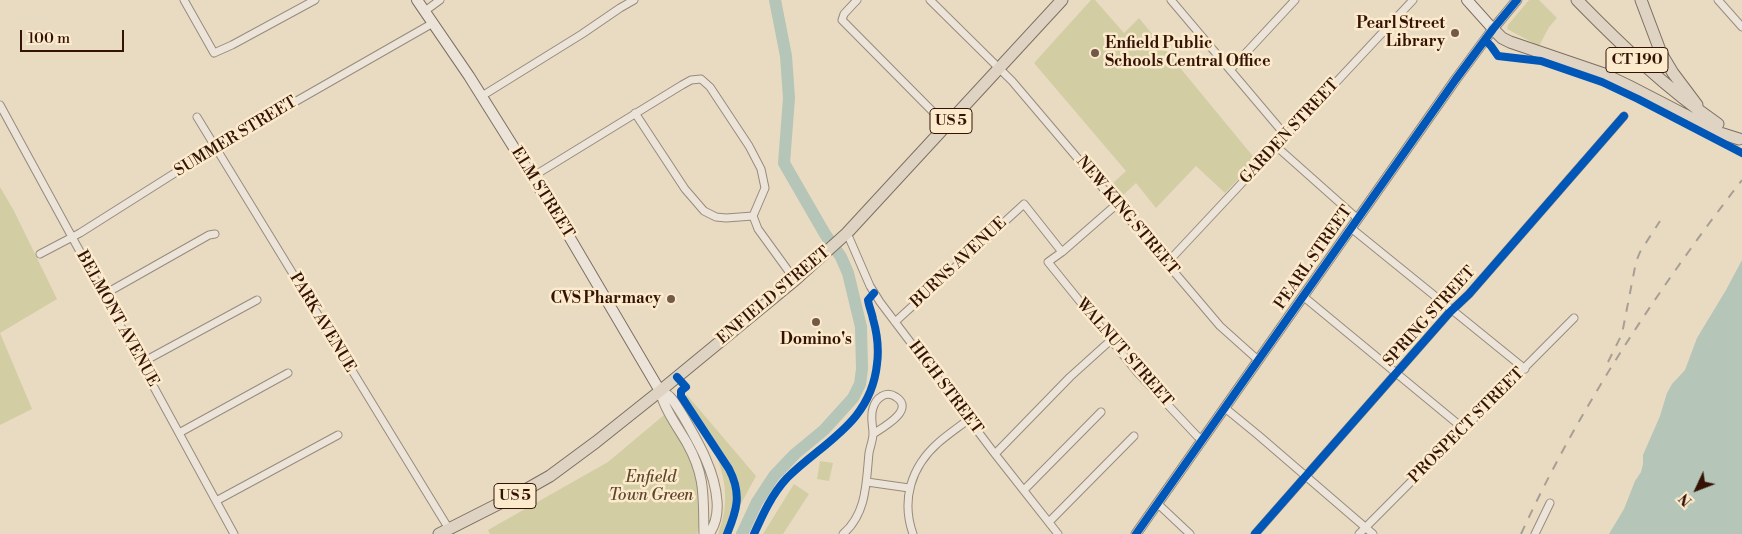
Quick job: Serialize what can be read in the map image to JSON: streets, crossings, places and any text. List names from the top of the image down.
{
  "streets": {
    "main road": [
      "CT 190",
      "US 5",
      "ELM STREET",
      "ENFIELD STREET"
    ],
    "street": [
      "GARDEN STREET",
      "SUMMER STREET",
      "NEW KING STREET",
      "PEARL STREET",
      "BURNS AVENUE",
      "SPRING STREET",
      "BELMONT AVENUE",
      "PARK AVENUE",
      "WALNUT STREET",
      "HIGH STREET",
      "PROSPECT STREET"
    ]
  },
  "crossings": [
    ["GARDEN STREET", "NEW KING STREET"],
    ["SUMMER STREET", "ELM STREET"],
    ["SUMMER STREET", "BELMONT AVENUE"],
    ["SUMMER STREET", "PARK AVENUE"],
    ["ELM STREET", "ENFIELD STREET"],
    ["NEW KING STREET", "PEARL STREET"],
    ["NEW KING STREET", "ENFIELD STREET"],
    ["PEARL STREET", "WALNUT STREET"],
    ["BURNS AVENUE", "WALNUT STREET"],
    ["BURNS AVENUE", "HIGH STREET"],
    ["ENFIELD STREET", "PARK AVENUE"],
    ["ENFIELD STREET", "HIGH STREET"]
  ],
  "parks": ["Enfield Town Green"],
  "places": [
    "Pearl Street Library",
    "Enfield Public Schools Central Office",
    "CVS Pharmacy",
    "Domino's"
  ],
  "scale_bar": "100 m",
  "north": "bottom left"
}
